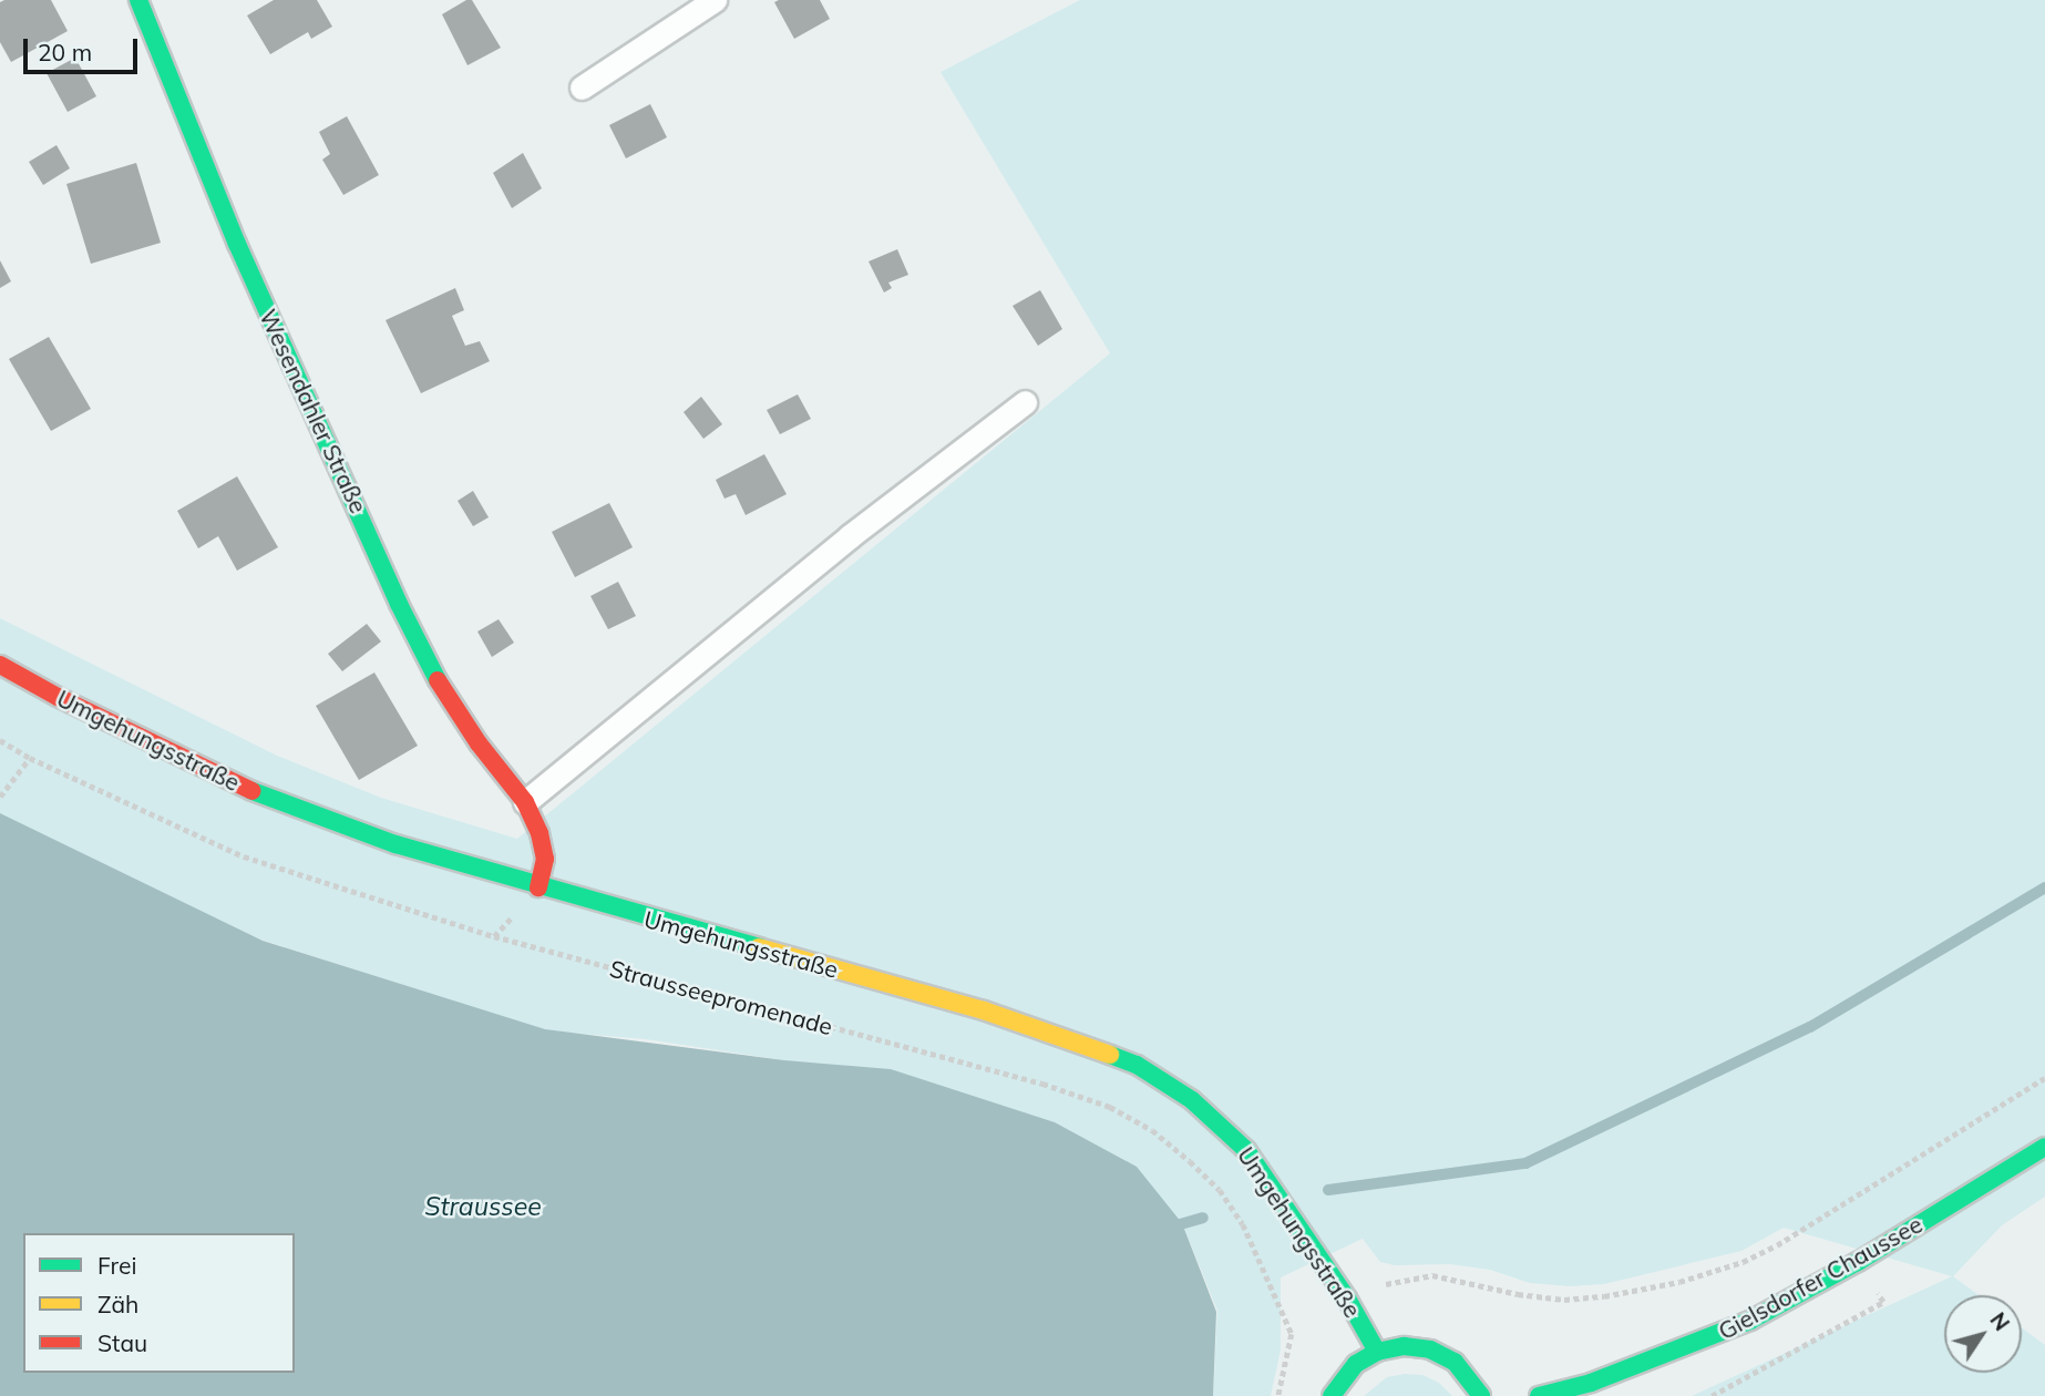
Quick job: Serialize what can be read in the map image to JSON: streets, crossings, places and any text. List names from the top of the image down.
{
  "streets": {
    "main road": ["Wesendahler Straße", "Umgehungsstraße", "Gielsdorfer Chaussee"],
    "path": ["Strausseepromenade"]
  },
  "crossings": [
    ["Wesendahler Straße", "Umgehungsstraße"]
  ],
  "water": ["Straussee"],
  "legend": ["Frei", "Zäh", "Stau"],
  "scale_bar": "20 m",
  "north": "top right"
}
